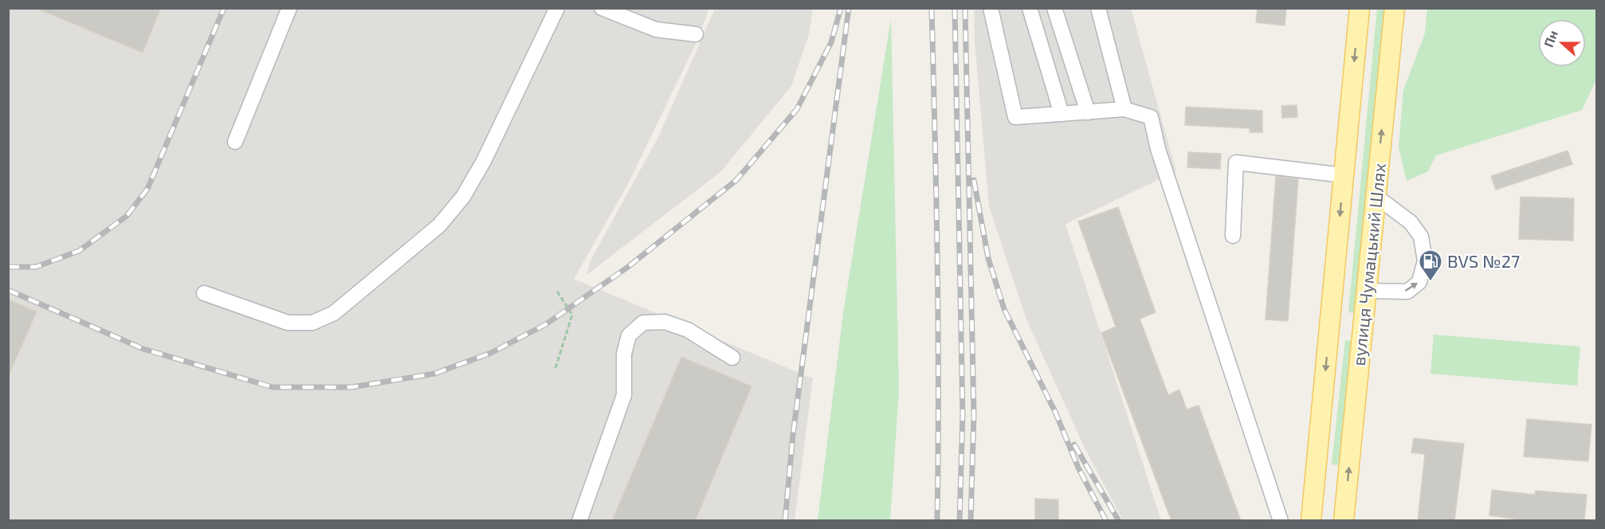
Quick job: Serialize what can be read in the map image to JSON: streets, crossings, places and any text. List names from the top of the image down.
{
  "streets": {
    "main road": ["вулиця Чумацький Шлях"]
  },
  "places": {
    "fuel station": ["BVS №27"]
  },
  "north": "left"
}
